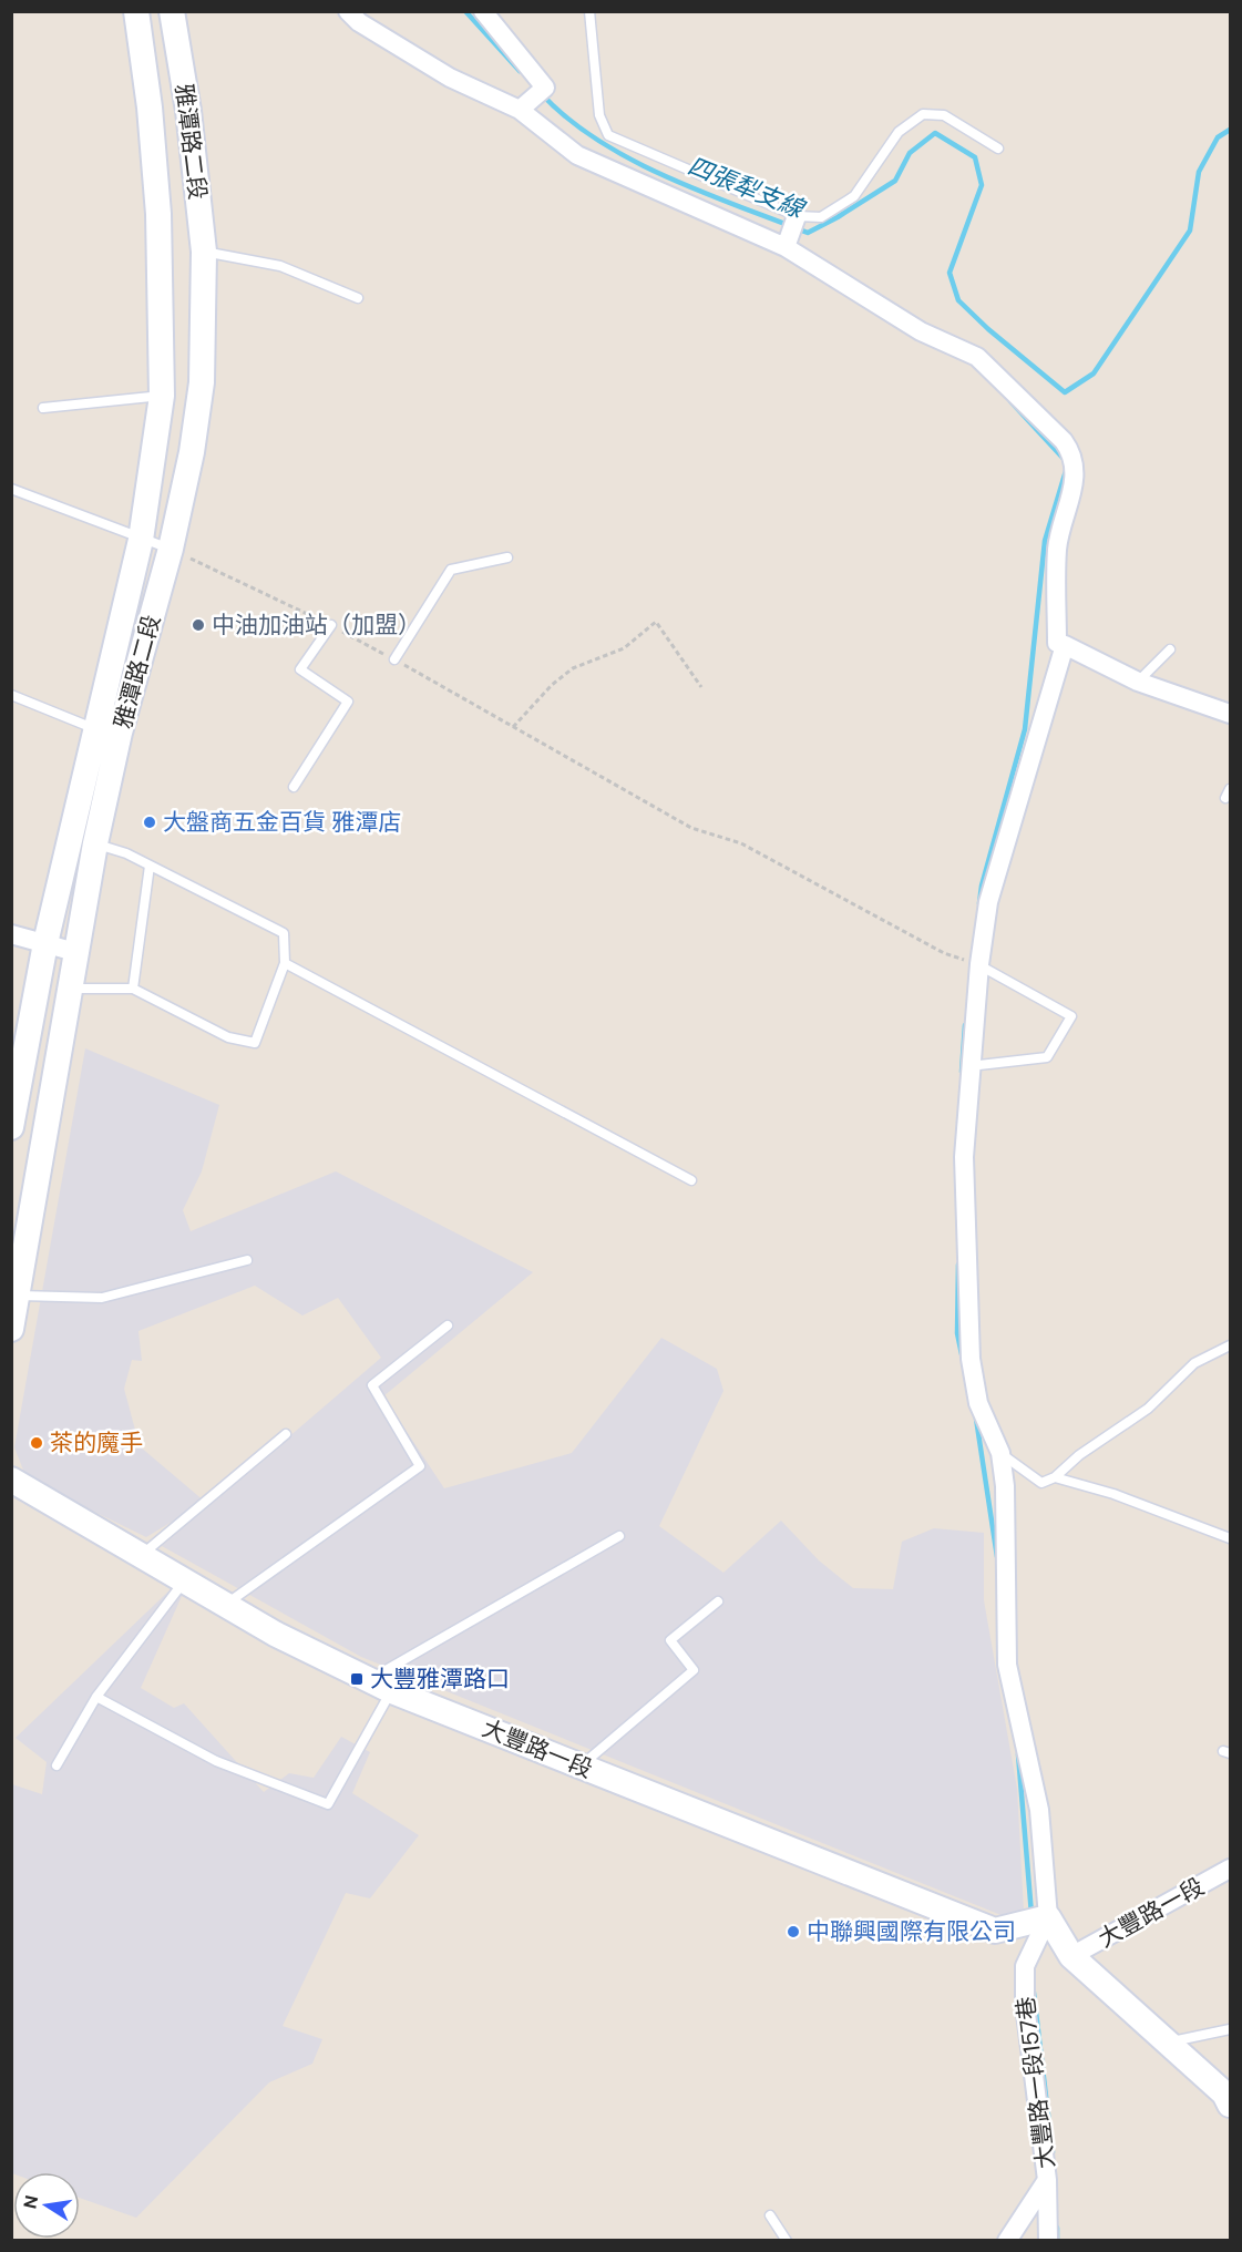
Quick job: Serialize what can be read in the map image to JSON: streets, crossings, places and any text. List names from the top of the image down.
{
  "streets": {
    "street": ["雅潭路二段", "大豐路一段", "大豐路一段157巷"]
  },
  "crossings": [
    ["大豐路一段", "大豐路一段157巷"]
  ],
  "water": ["四張犁支線"],
  "places": {
    "other": [
      "中油加油站（加盟）",
      "大盤商五金百貨 雅潭店",
      "茶的魔手",
      "中聯興國際有限公司"
    ],
    "transit": ["大豐雅潭路口"]
  },
  "north": "left"
}
